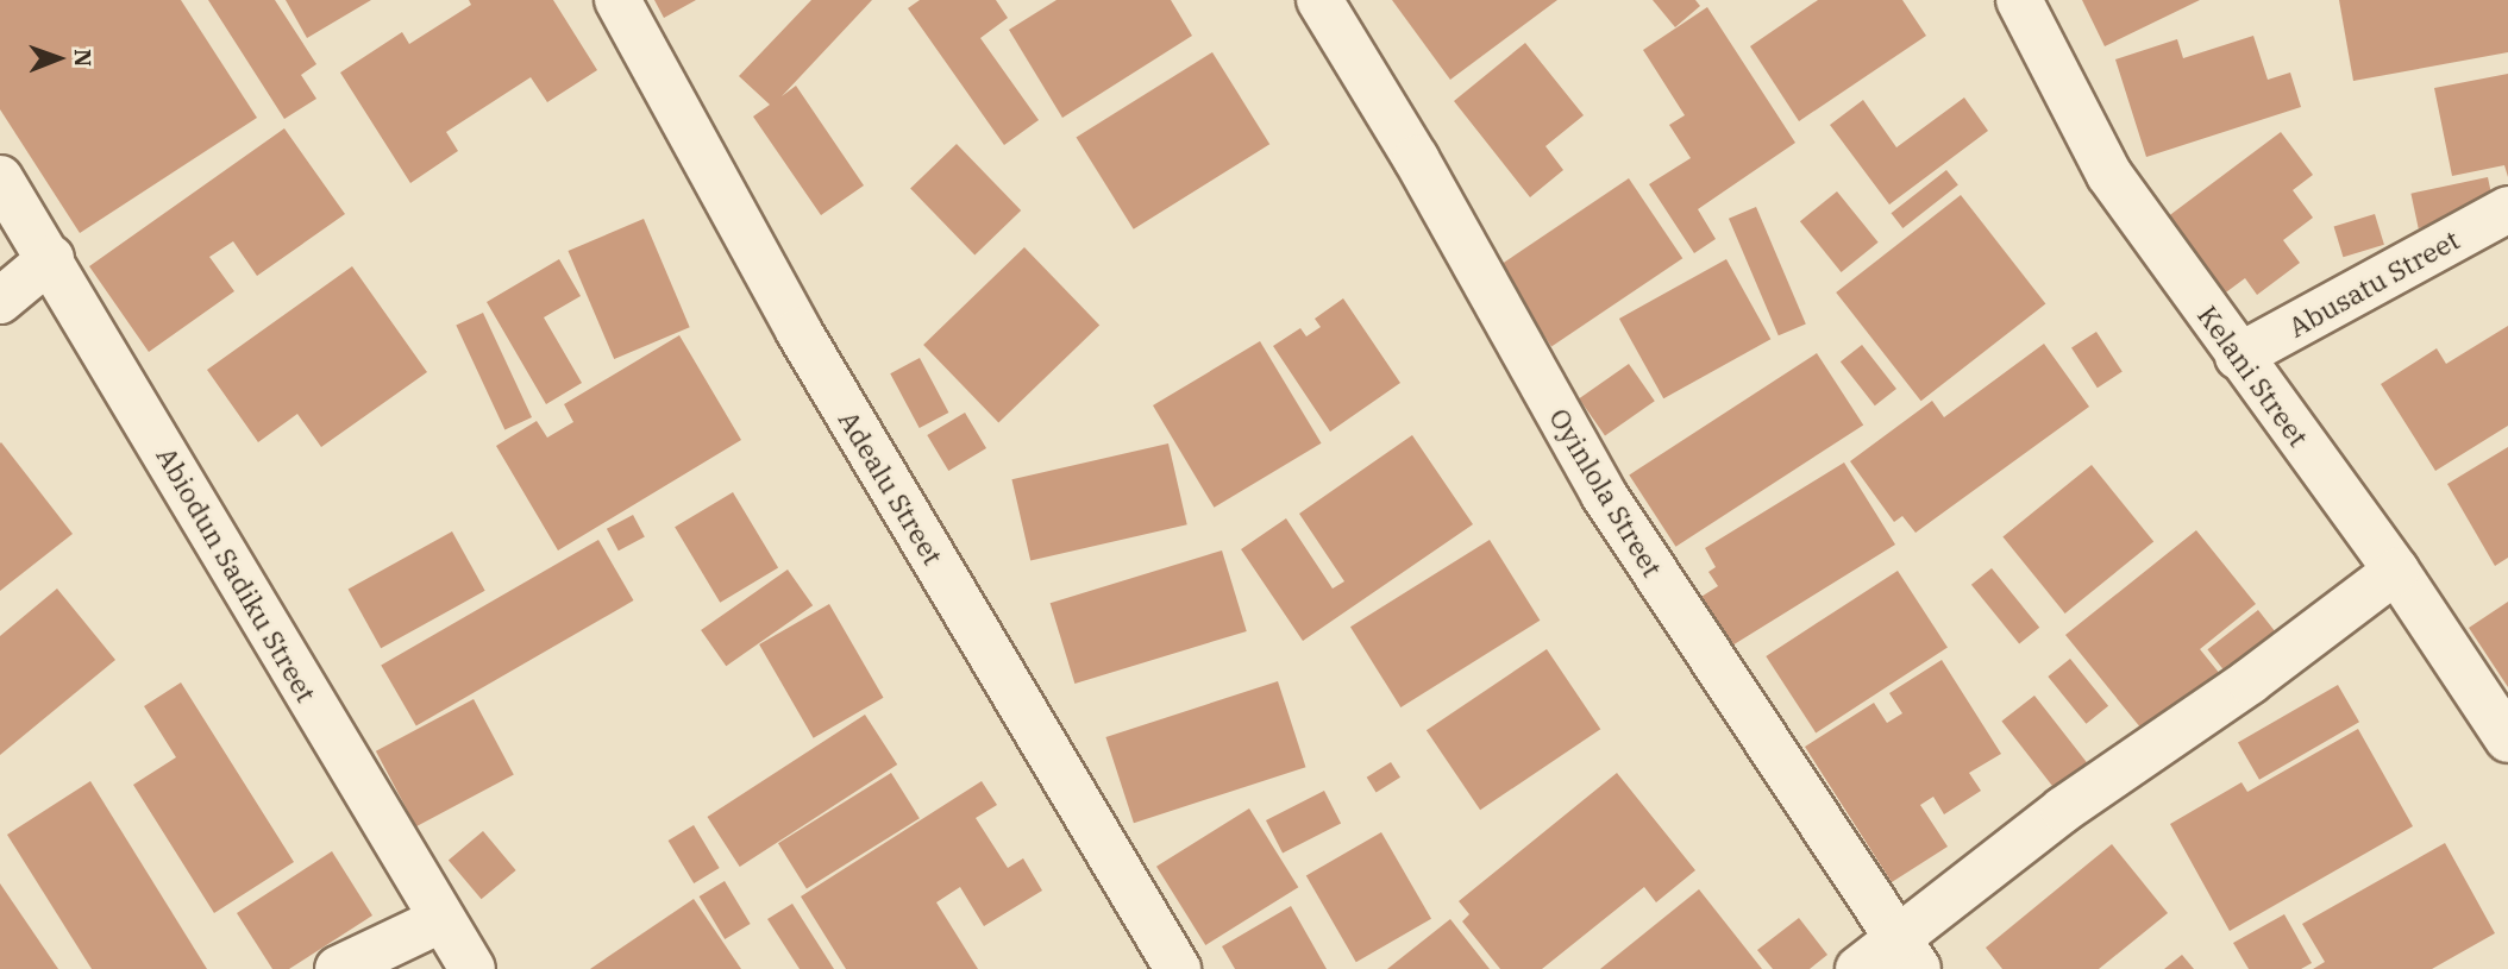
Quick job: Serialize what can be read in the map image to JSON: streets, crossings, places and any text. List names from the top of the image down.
{
  "streets": {
    "street": [
      "Abusatu Street",
      "Kelani Street",
      "Adealu Street",
      "Oyinlola Street",
      "Abiodun Sadiku Street"
    ]
  },
  "crossings": [
    ["Abusatu Street", "Kelani Street"]
  ],
  "north": "right"
}
